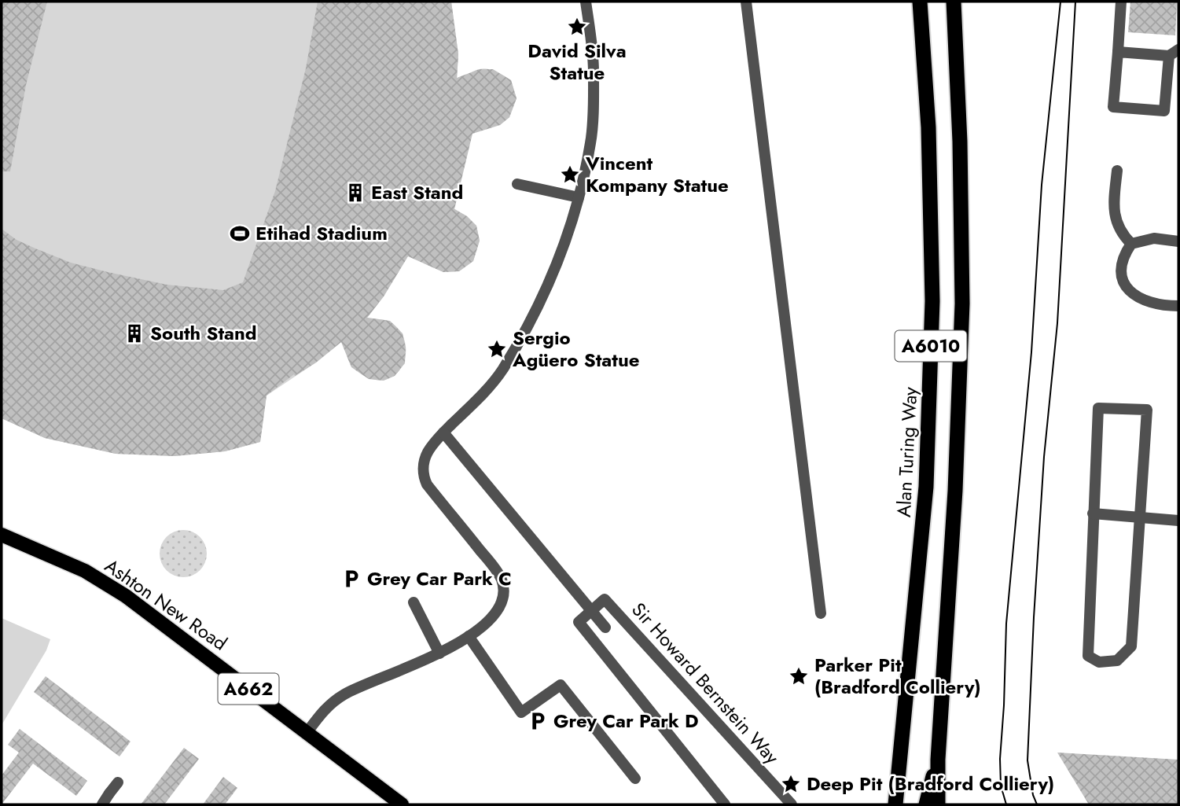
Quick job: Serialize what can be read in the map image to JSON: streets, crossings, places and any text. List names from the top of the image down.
{
  "streets": {
    "highway": ["A6010", "Alan Turing Way"],
    "main road": ["Ashton New Road", "A662"],
    "street": ["Sir Howard Bernstein Way"]
  },
  "places": {
    "place": [
      "David Silva Statue",
      "Vincent Kompany Statue",
      "Sergio Agüero Statue",
      "Parker Pit (Bradford Colliery)",
      "Deep Pit (Bradford Colliery)"
    ],
    "building": ["East Stand", "South Stand"],
    "sports": ["Etihad Stadium"],
    "parking": ["Grey Car Park C", "Grey Car Park D"]
  }
}
